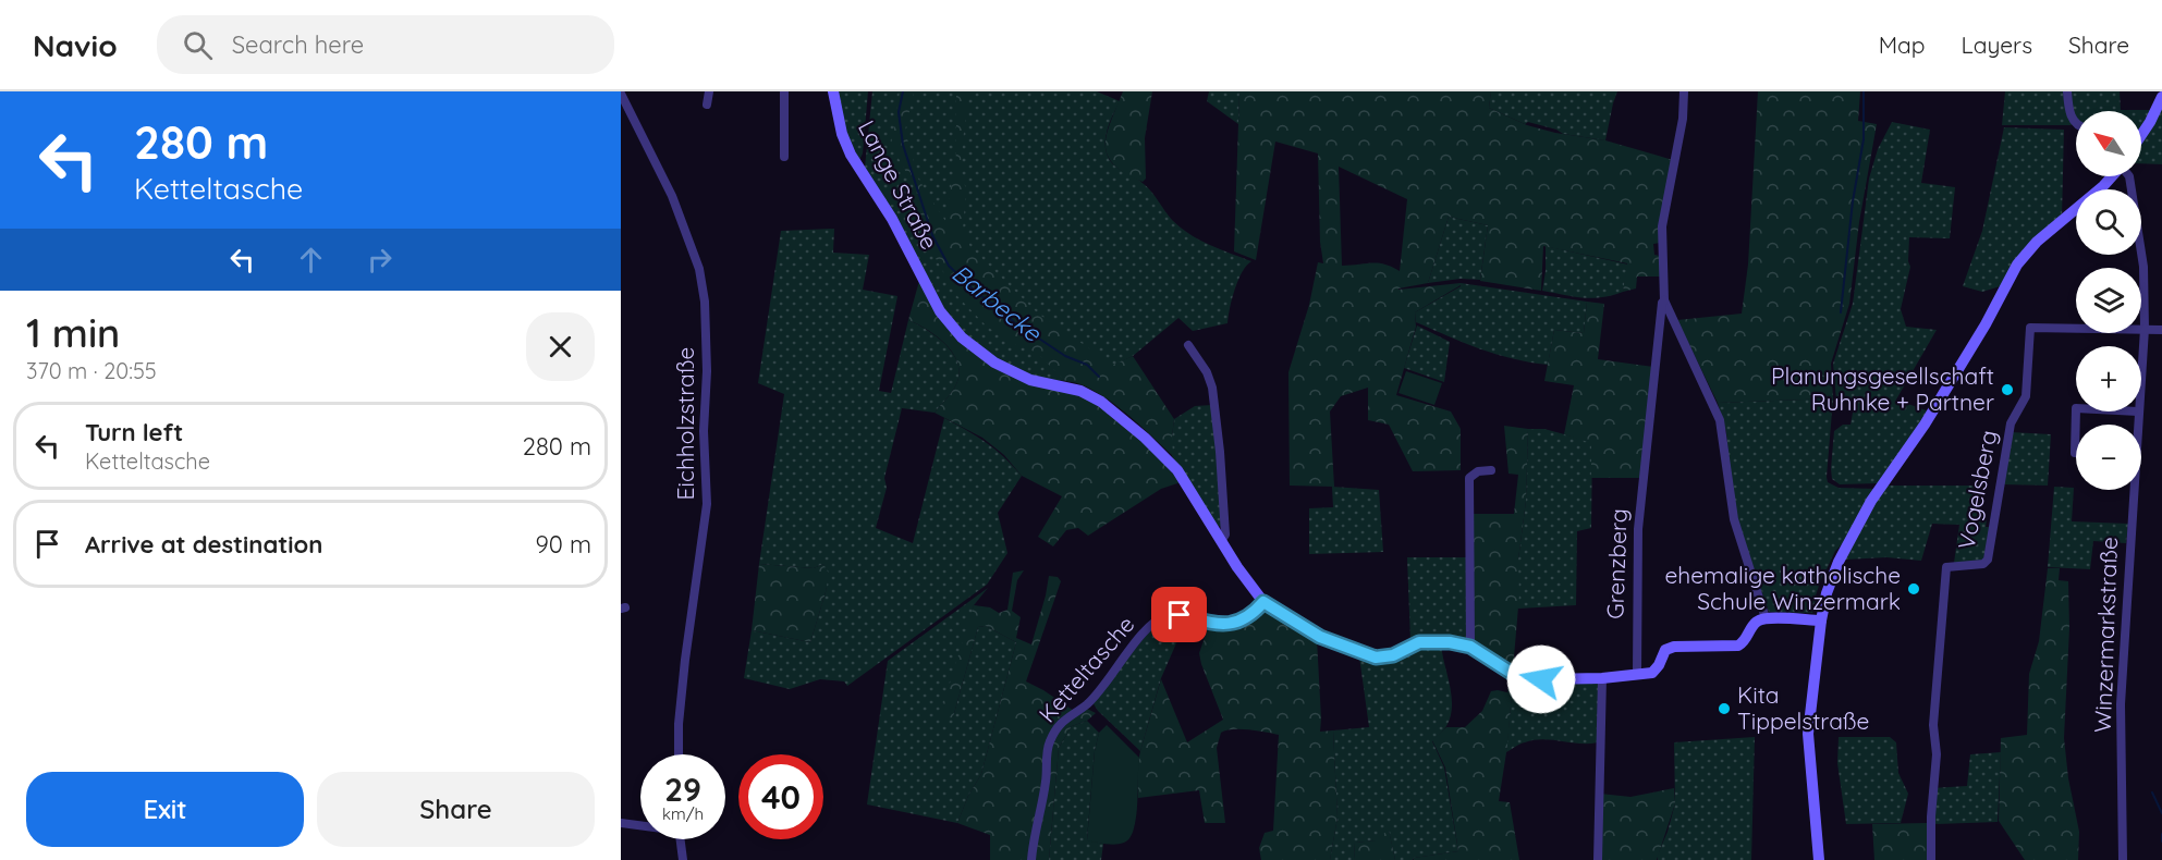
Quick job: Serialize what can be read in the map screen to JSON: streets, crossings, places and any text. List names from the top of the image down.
{
  "streets": {
    "street": [
      "Lange Straße",
      "Eichholzstraße",
      "Vogelsberg",
      "Grenzberg",
      "Winzermarkstraße",
      "Ketteltasche"
    ]
  },
  "crossings": [
    ["Lange Straße", "Grenzberg"],
    ["Lange Straße", "Ketteltasche"],
    ["Vogelsberg", "Winzermarkstraße"]
  ],
  "water": ["Barbecke"],
  "places": ["Planungsgesellschaft Ruhnke + Partner", "ehemalige katholische Schule Winzermark", "Kita Tippelstraße"],
  "north": "top left",
  "page": {
    "header": "Navio",
    "search": "Search here",
    "nav": ["Map", "Layers", "Share"],
    "turn": ["280 m", "Ketteltasche"],
    "map_buttons": ["+", "−"],
    "heading": ["1 min", "370 m · 20:55"],
    "list": [
      {
        "name": "Turn left",
        "note": "Ketteltasche",
        "value": "280 m"
      },
      {
        "name": "Arrive at destination",
        "value": "90 m"
      }
    ],
    "speed": "29 km/h",
    "limit": "40",
    "buttons": ["Exit", "Share"]
  }
}
